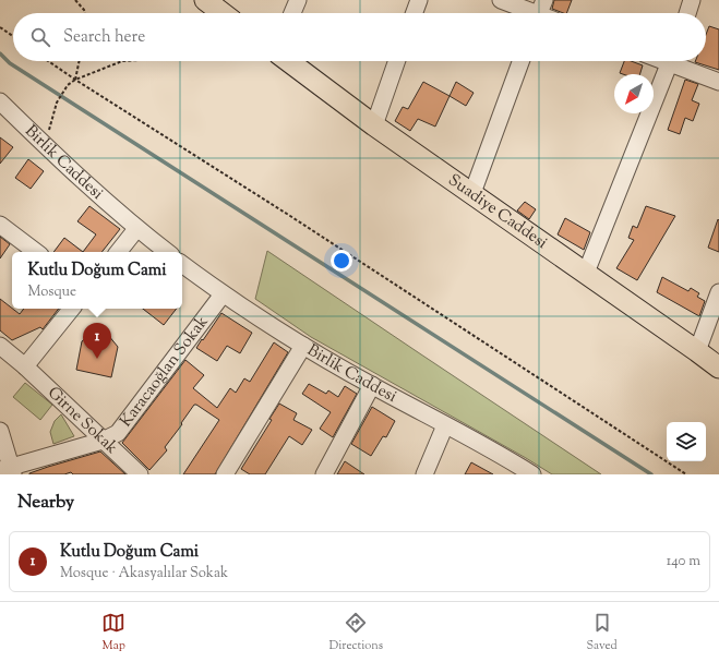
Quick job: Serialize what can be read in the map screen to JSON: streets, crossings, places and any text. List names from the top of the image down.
{
  "streets": {
    "main road": ["Suadiye Caddesi"],
    "street": ["Birlik Caddesi", "Karacaoğlan Sokak", "Girne Sokak"]
  },
  "crossings": [
    ["Birlik Caddesi", "Karacaoğlan Sokak"],
    ["Karacaoğlan Sokak", "Girne Sokak"]
  ],
  "north": "bottom left",
  "page": {
    "search": "Search here",
    "popup": ["Kutlu Doğum Cami", "Mosque"],
    "pins": "1",
    "heading": "Nearby",
    "list": [
      {
        "mark": "1",
        "name": "Kutlu Doğum Cami",
        "note": "Mosque · Akasyalılar Sokak",
        "value": "140 m"
      }
    ],
    "nav": ["Map", "Directions", "Saved"]
  }
}
